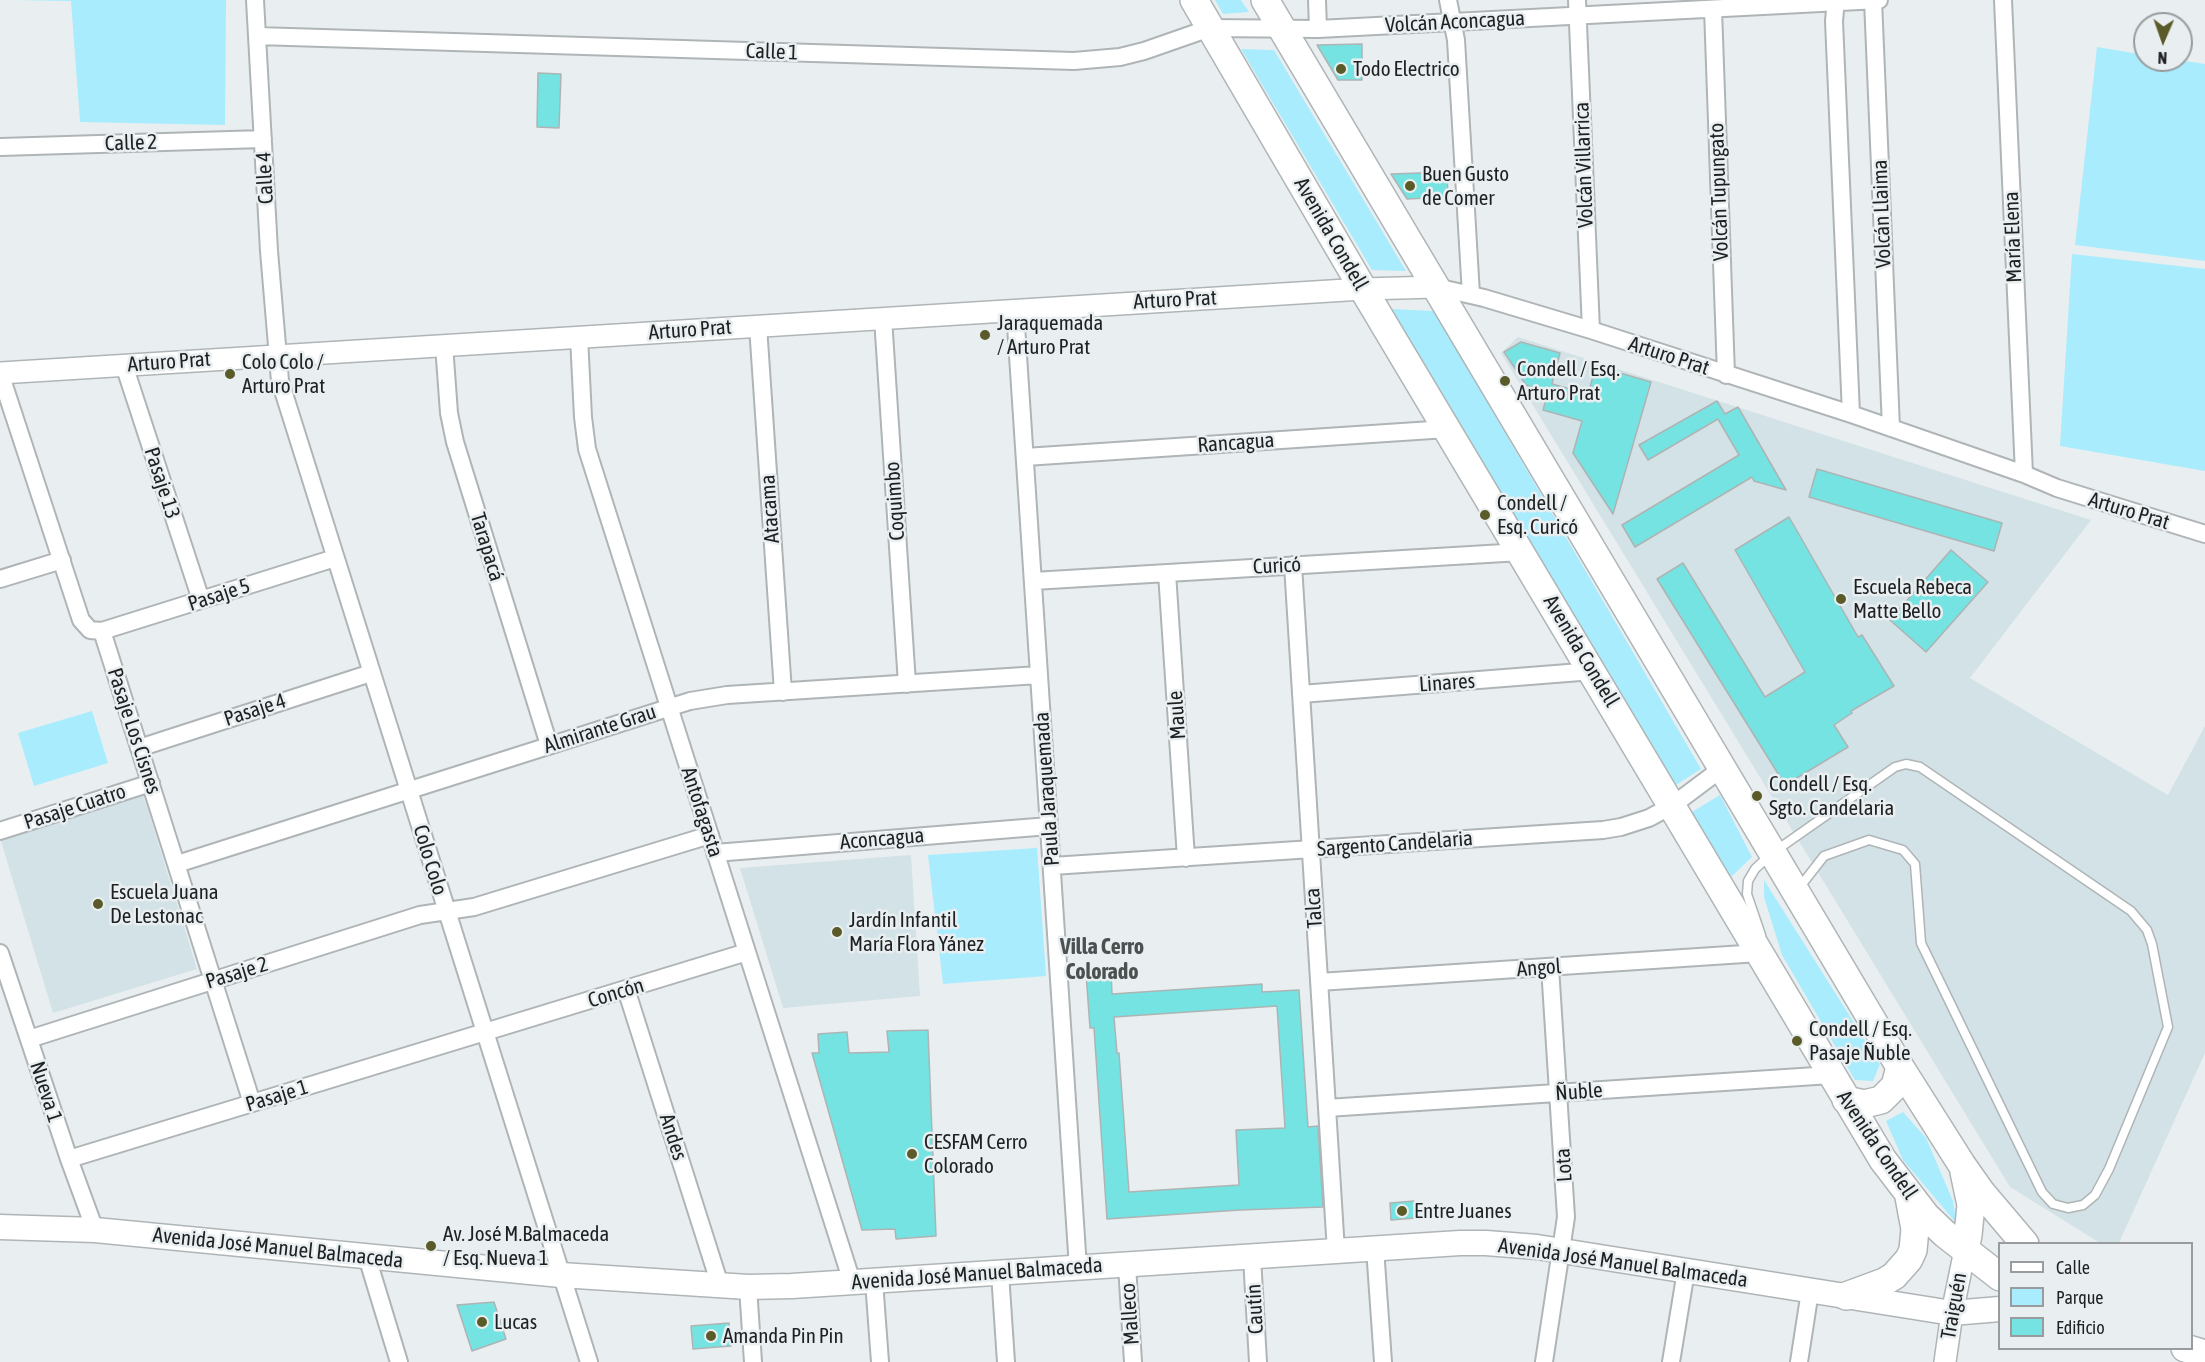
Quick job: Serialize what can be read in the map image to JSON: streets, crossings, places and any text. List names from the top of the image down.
{
  "streets": {
    "main road": ["Avenida Condell", "Avenida José Manuel Balmaceda"],
    "street": [
      "Volcán Aconcagua",
      "Calle 1",
      "Calle 2",
      "Volcán Villarrica",
      "Calle 4",
      "Volcán Tupungato",
      "Volcán Llaima",
      "María Elena",
      "Arturo Prat",
      "Rancagua",
      "Pasaje 13",
      "Coquimbo",
      "Atacama",
      "Tarapacá",
      "Curicó",
      "Pasaje 5",
      "Linares",
      "Pasaje 4",
      "Maule",
      "Almirante Grau",
      "Pasaje Los Cisnes",
      "Paula Jaraquemada",
      "Pasaje Cuatro",
      "Antofagasta",
      "Aconcagua",
      "Sargento Candelaria",
      "Colo Colo",
      "Talca",
      "Angol",
      "Pasaje 2",
      "Concón",
      "Nueva 1",
      "Ñuble",
      "Pasaje 1",
      "Andes",
      "Lota",
      "Traiguén",
      "Cautín",
      "Malleco"
    ]
  },
  "crossings": [
    ["Volcán Aconcagua", "Calle 1"],
    ["Volcán Aconcagua", "Volcán Villarrica"],
    ["Volcán Aconcagua", "Volcán Tupungato"],
    ["Volcán Aconcagua", "Volcán Llaima"],
    ["Calle 1", "Calle 4"],
    ["Calle 1", "Avenida Condell"],
    ["Calle 2", "Calle 4"],
    ["Volcán Villarrica", "Arturo Prat"],
    ["Calle 4", "Arturo Prat"],
    ["Calle 4", "Colo Colo"],
    ["Volcán Tupungato", "Arturo Prat"],
    ["Volcán Llaima", "Arturo Prat"],
    ["Avenida Condell", "Arturo Prat"],
    ["Avenida Condell", "Rancagua"],
    ["Avenida Condell", "Curicó"],
    ["Avenida Condell", "Linares"],
    ["Avenida Condell", "Sargento Candelaria"],
    ["Avenida Condell", "Angol"],
    ["Avenida Condell", "Ñuble"],
    ["Avenida Condell", "Traiguén"],
    ["María Elena", "Arturo Prat"],
    ["Arturo Prat", "Pasaje 13"],
    ["Arturo Prat", "Coquimbo"],
    ["Arturo Prat", "Atacama"],
    ["Arturo Prat", "Tarapacá"],
    ["Arturo Prat", "Paula Jaraquemada"],
    ["Arturo Prat", "Antofagasta"],
    ["Arturo Prat", "Colo Colo"],
    ["Rancagua", "Paula Jaraquemada"],
    ["Pasaje 13", "Pasaje 5"],
    ["Coquimbo", "Almirante Grau"],
    ["Atacama", "Almirante Grau"],
    ["Tarapacá", "Almirante Grau"],
    ["Curicó", "Maule"],
    ["Curicó", "Paula Jaraquemada"],
    ["Curicó", "Talca"],
    ["Pasaje 5", "Pasaje Los Cisnes"],
    ["Pasaje 5", "Colo Colo"],
    ["Linares", "Talca"],
    ["Pasaje 4", "Pasaje Los Cisnes"],
    ["Pasaje 4", "Colo Colo"],
    ["Maule", "Sargento Candelaria"],
    ["Almirante Grau", "Pasaje Los Cisnes"],
    ["Almirante Grau", "Paula Jaraquemada"],
    ["Almirante Grau", "Antofagasta"],
    ["Almirante Grau", "Colo Colo"],
    ["Pasaje Los Cisnes", "Pasaje Cuatro"],
    ["Pasaje Los Cisnes", "Pasaje 2"],
    ["Pasaje Los Cisnes", "Pasaje 1"],
    ["Paula Jaraquemada", "Aconcagua"],
    ["Paula Jaraquemada", "Sargento Candelaria"],
    ["Paula Jaraquemada", "Avenida José Manuel Balmaceda"],
    ["Antofagasta", "Aconcagua"],
    ["Antofagasta", "Concón"],
    ["Antofagasta", "Avenida José Manuel Balmaceda"],
    ["Sargento Candelaria", "Talca"],
    ["Colo Colo", "Pasaje 2"],
    ["Colo Colo", "Concón"],
    ["Colo Colo", "Pasaje 1"],
    ["Colo Colo", "Avenida José Manuel Balmaceda"],
    ["Talca", "Angol"],
    ["Talca", "Ñuble"],
    ["Talca", "Avenida José Manuel Balmaceda"],
    ["Angol", "Lota"],
    ["Pasaje 2", "Nueva 1"],
    ["Concón", "Pasaje 1"],
    ["Concón", "Andes"],
    ["Nueva 1", "Pasaje 1"],
    ["Nueva 1", "Avenida José Manuel Balmaceda"],
    ["Ñuble", "Lota"],
    ["Andes", "Avenida José Manuel Balmaceda"],
    ["Lota", "Avenida José Manuel Balmaceda"],
    ["Avenida José Manuel Balmaceda", "Traiguén"],
    ["Avenida José Manuel Balmaceda", "Cautín"],
    ["Avenida José Manuel Balmaceda", "Malleco"]
  ],
  "districts": ["Villa Cerro Colorado"],
  "places": [
    "Todo Electrico",
    "Buen Gusto de Comer",
    "Jaraquemada / Arturo Prat",
    "Colo Colo / Arturo Prat",
    "Condell / Esq. Arturo Prat",
    "Condell / Esq. Curicó",
    "Escuela Rebeca Matte Bello",
    "Condell / Esq. Sgto. Candelaria",
    "Escuela Juana De Lestonac",
    "Jardín Infantil María Flora Yánez",
    "Condell / Esq. Pasaje Ñuble",
    "CESFAM Cerro Colorado",
    "Entre Juanes",
    "Av. José M.Balmaceda / Esq. Nueva 1",
    "Lucas",
    "Amanda Pin Pin"
  ],
  "legend": ["Calle", "Parque", "Edificio"],
  "north": "bottom"
}
